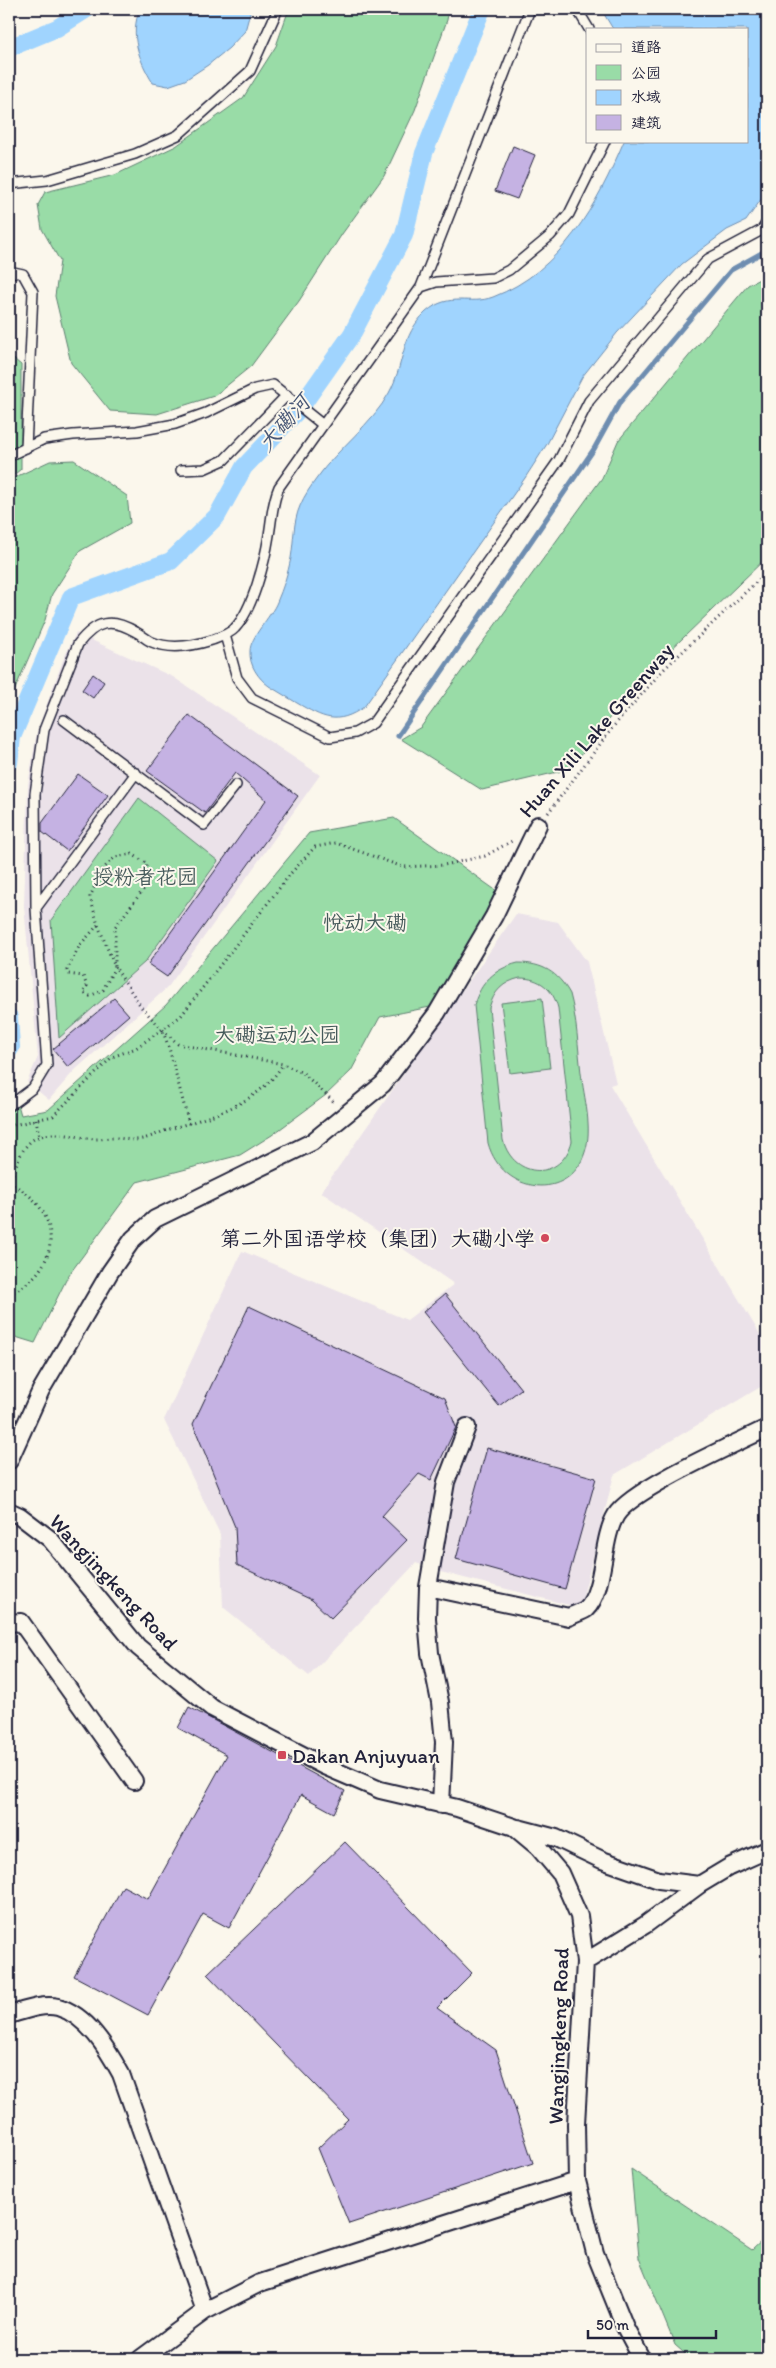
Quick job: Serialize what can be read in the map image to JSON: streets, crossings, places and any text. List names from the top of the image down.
{
  "streets": {
    "street": ["Wangjingkeng Road"],
    "path": ["Huan Xili Lake Greenway"]
  },
  "water": ["大磡河"],
  "parks": ["授粉者花园", "悦动大磡", "大磡运动公园"],
  "places": {
    "other": ["第二外国语学校（集团）大磡小学"],
    "transit": ["Dakan Anjuyuan"]
  },
  "legend": [
    "道路",
    "公园",
    "水域",
    "建筑"
  ],
  "scale_bar": "50 m"
}
